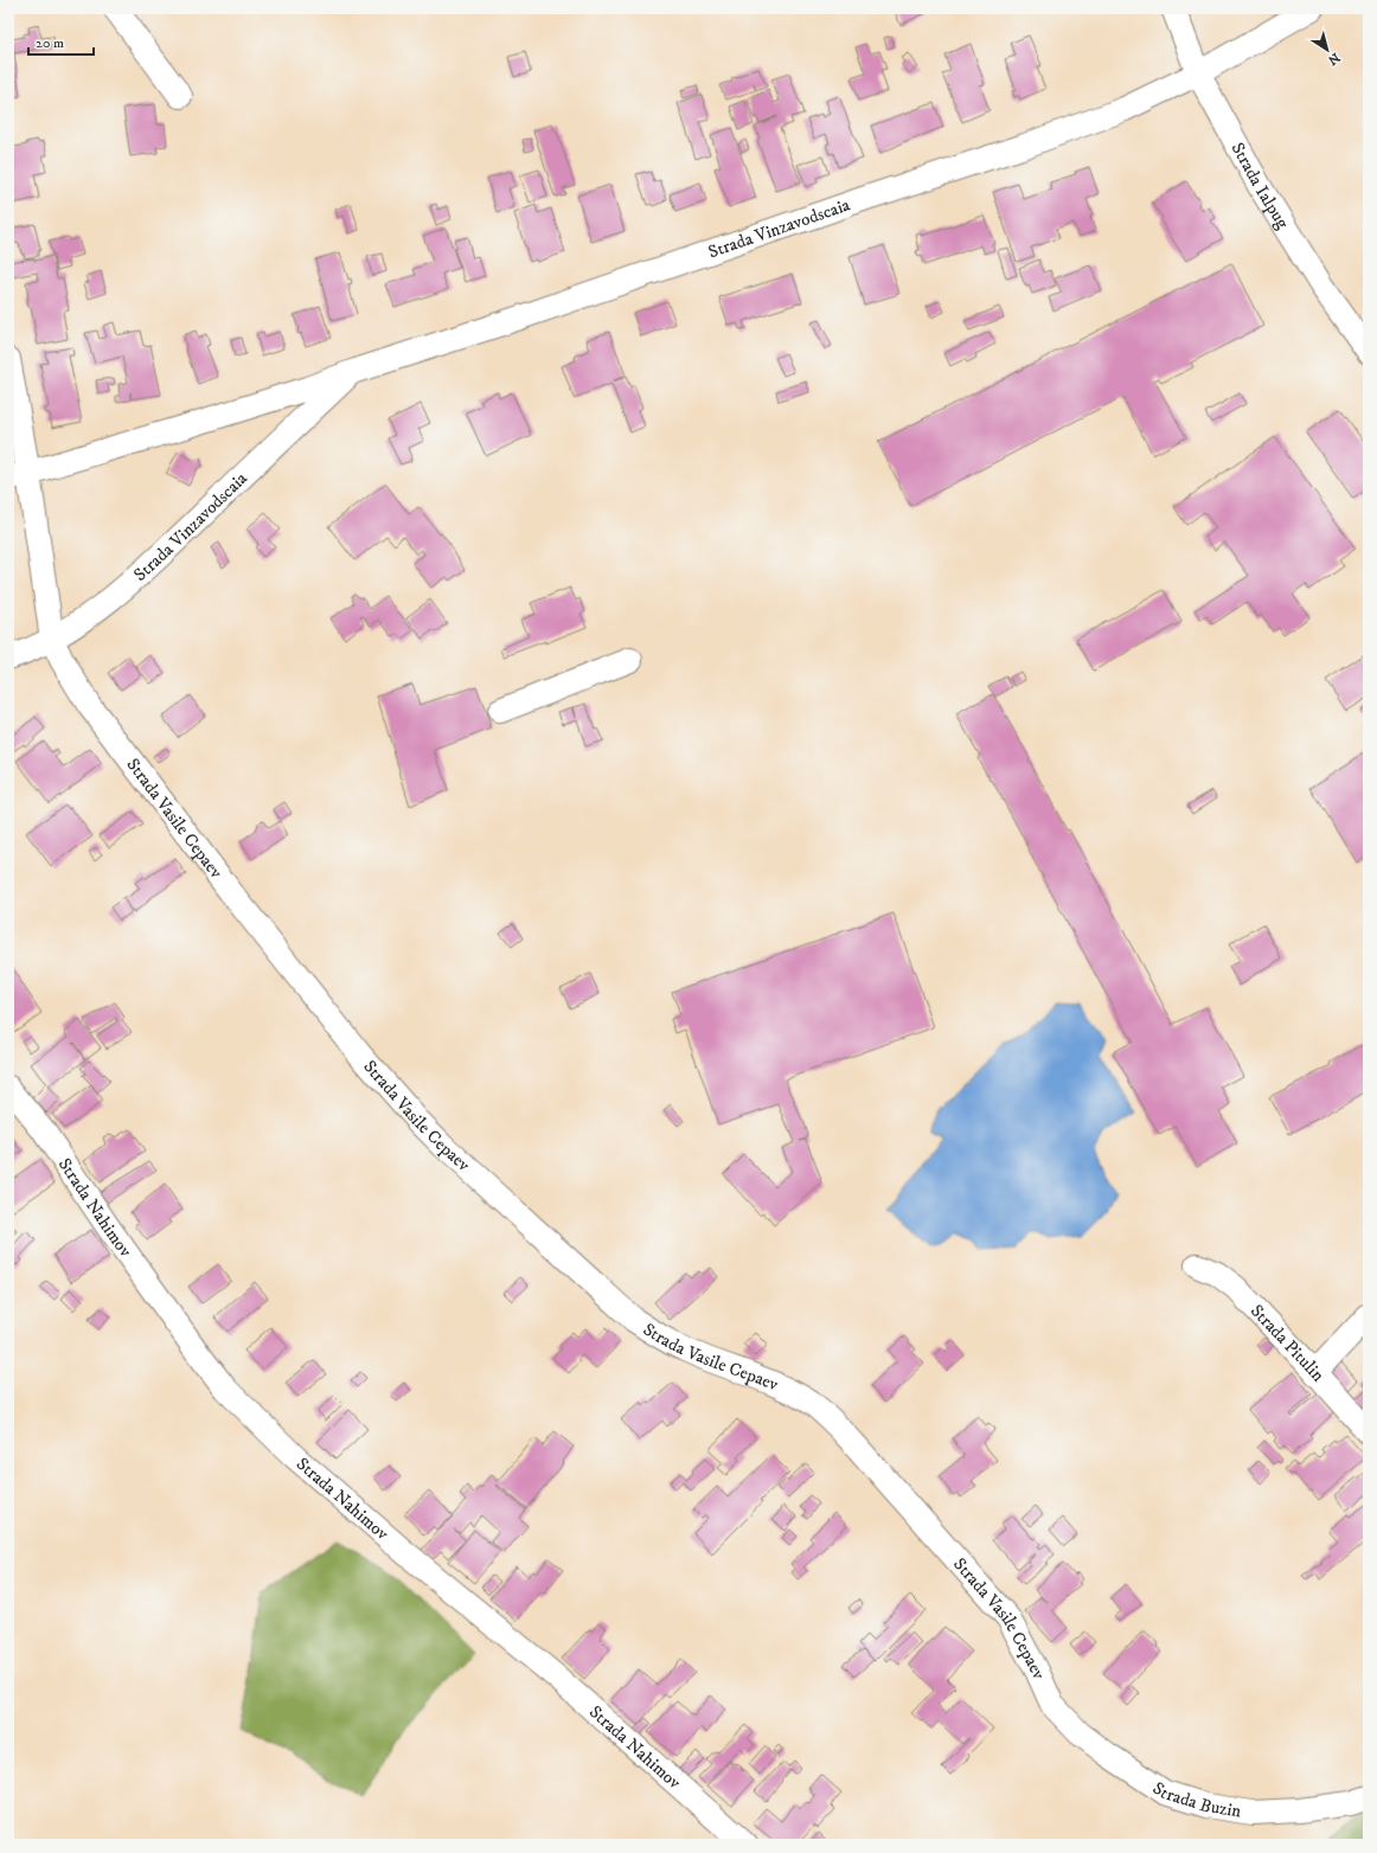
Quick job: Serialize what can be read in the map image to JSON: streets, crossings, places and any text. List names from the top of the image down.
{
  "streets": {
    "street": [
      "Strada Ialpug",
      "Strada Vinzavodscaia",
      "Strada Vasile Cepaev",
      "Strada Nahimov",
      "Strada Pitulin",
      "Strada Buzin"
    ]
  },
  "crossings": [
    ["Strada Ialpug", "Strada Vinzavodscaia"],
    ["Strada Vinzavodscaia", "Strada Vasile Cepaev"],
    ["Strada Vasile Cepaev", "Strada Buzin"]
  ],
  "scale_bar": "20 m",
  "north": "bottom right"
}
